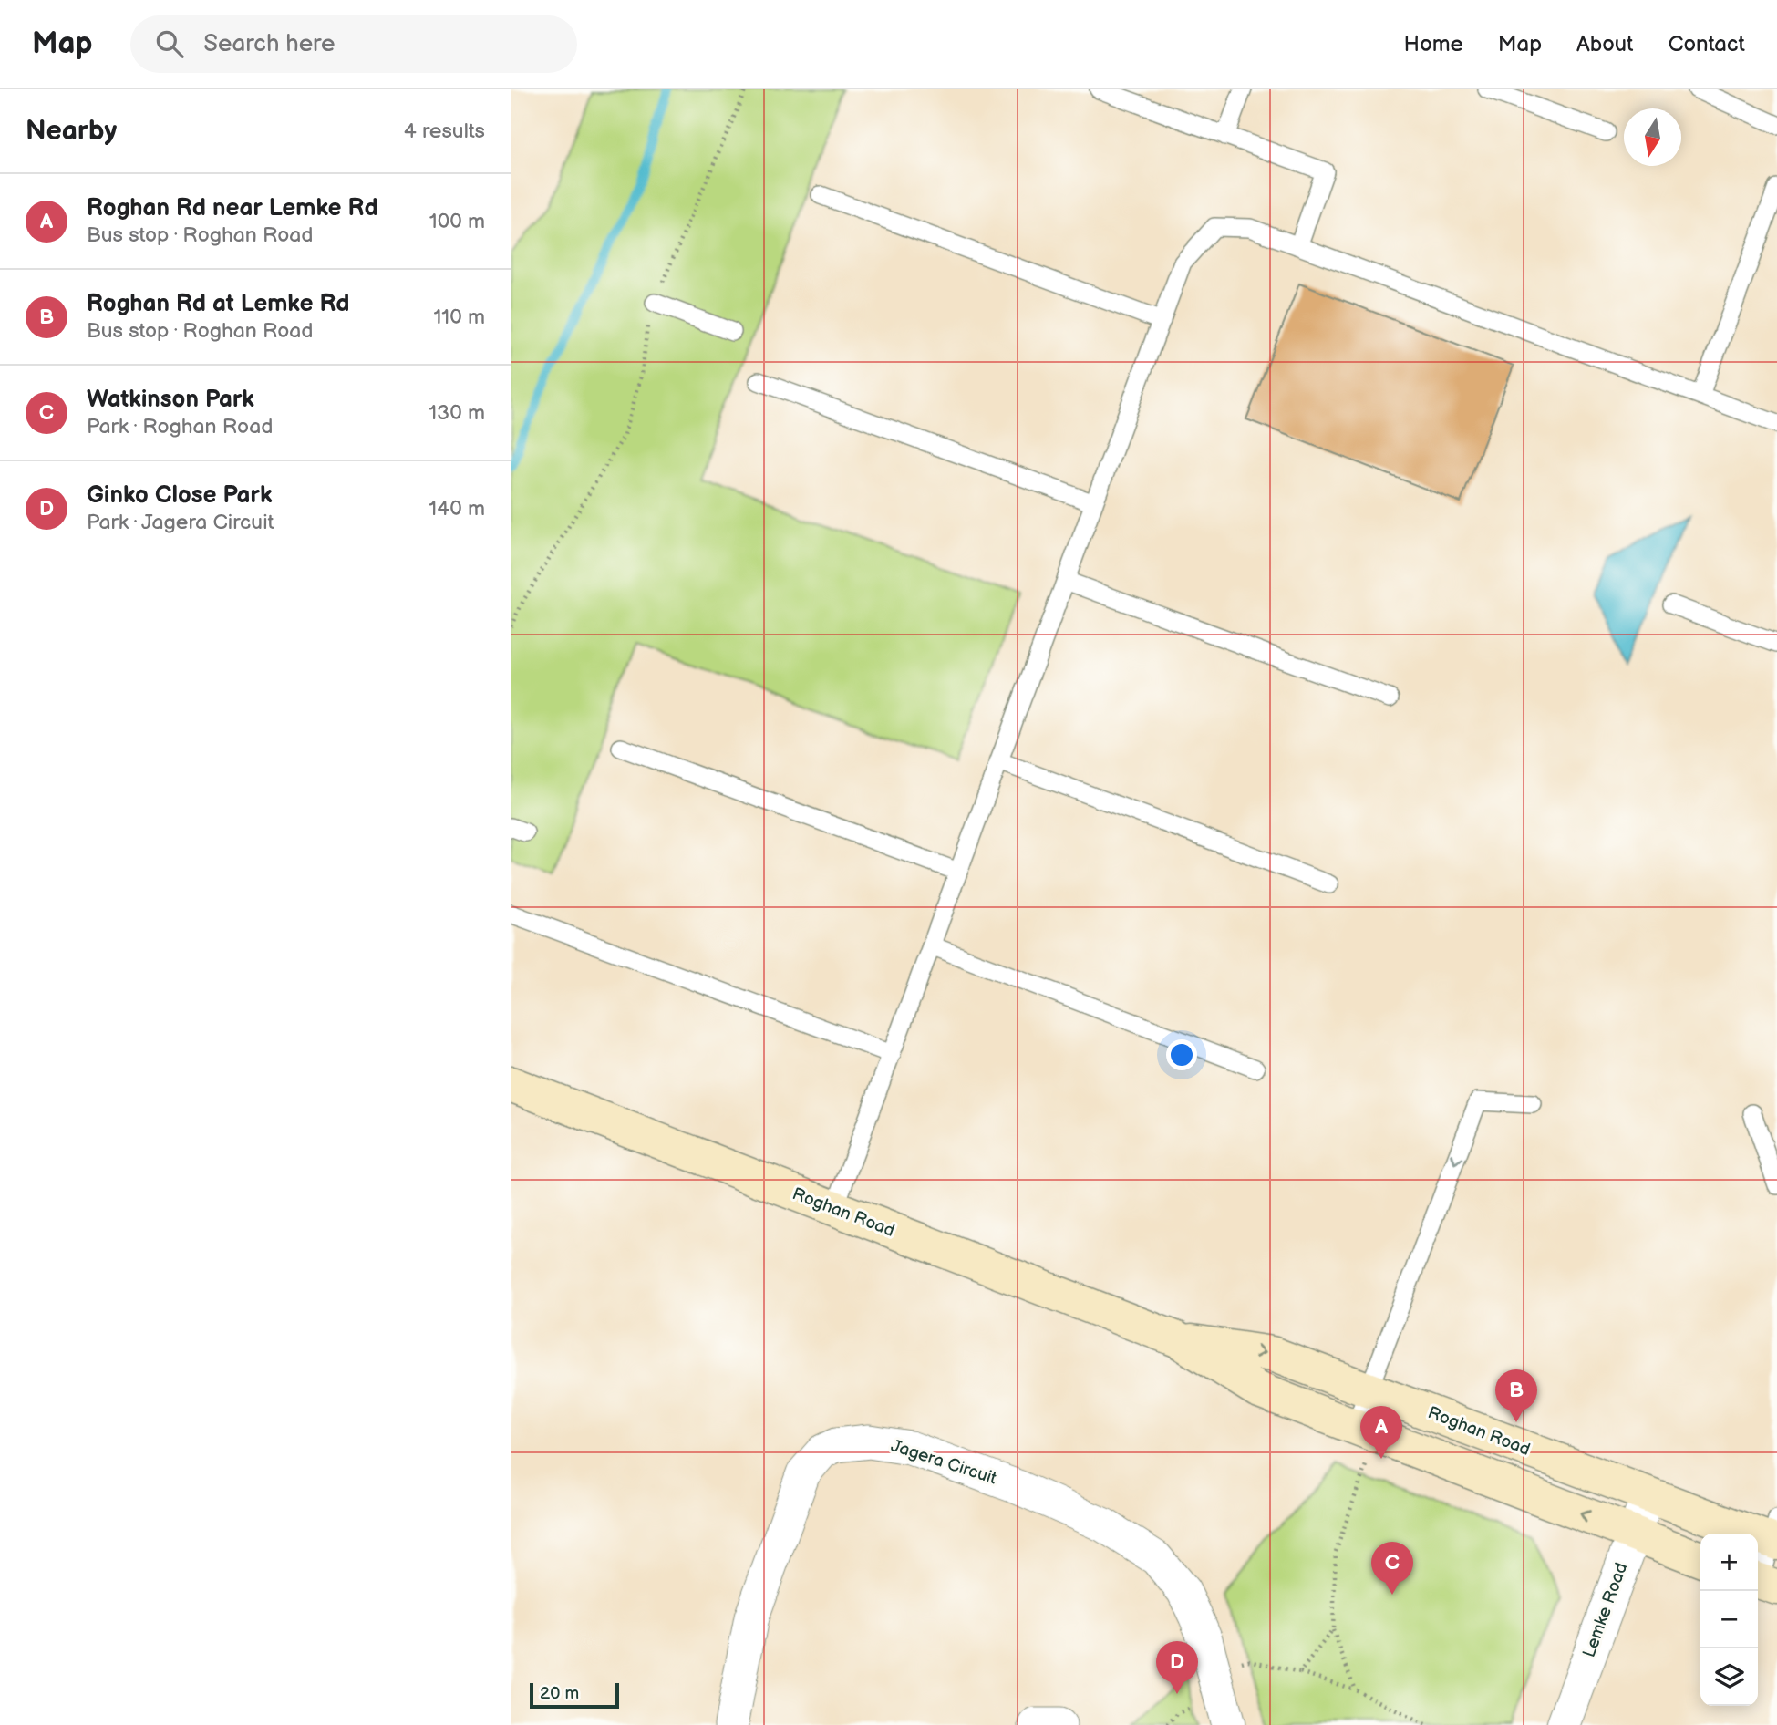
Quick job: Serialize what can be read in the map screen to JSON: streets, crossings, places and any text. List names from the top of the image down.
{
  "streets": {
    "main road": ["Roghan Road"],
    "street": ["Jagera Circuit", "Lemke Road"]
  },
  "crossings": [
    ["Roghan Road", "Lemke Road"]
  ],
  "scale_bar": "20 m",
  "north": "bottom",
  "page": {
    "header": "Map",
    "search": "Search here",
    "nav": [
      "Home",
      "Map",
      "About",
      "Contact"
    ],
    "heading": ["Nearby", "4 results"],
    "list": [
      {
        "mark": "A",
        "name": "Roghan Rd near Lemke Rd",
        "note": "Bus stop · Roghan Road",
        "value": "100 m"
      },
      {
        "mark": "B",
        "name": "Roghan Rd at Lemke Rd",
        "note": "Bus stop · Roghan Road",
        "value": "110 m"
      },
      {
        "mark": "C",
        "name": "Watkinson Park",
        "note": "Park · Roghan Road",
        "value": "130 m"
      },
      {
        "mark": "D",
        "name": "Ginko Close Park",
        "note": "Park · Jagera Circuit",
        "value": "140 m"
      }
    ],
    "pins": [
      "B",
      "A",
      "C",
      "D"
    ],
    "map_buttons": ["+", "−"],
    "scale": "20 m"
  }
}
